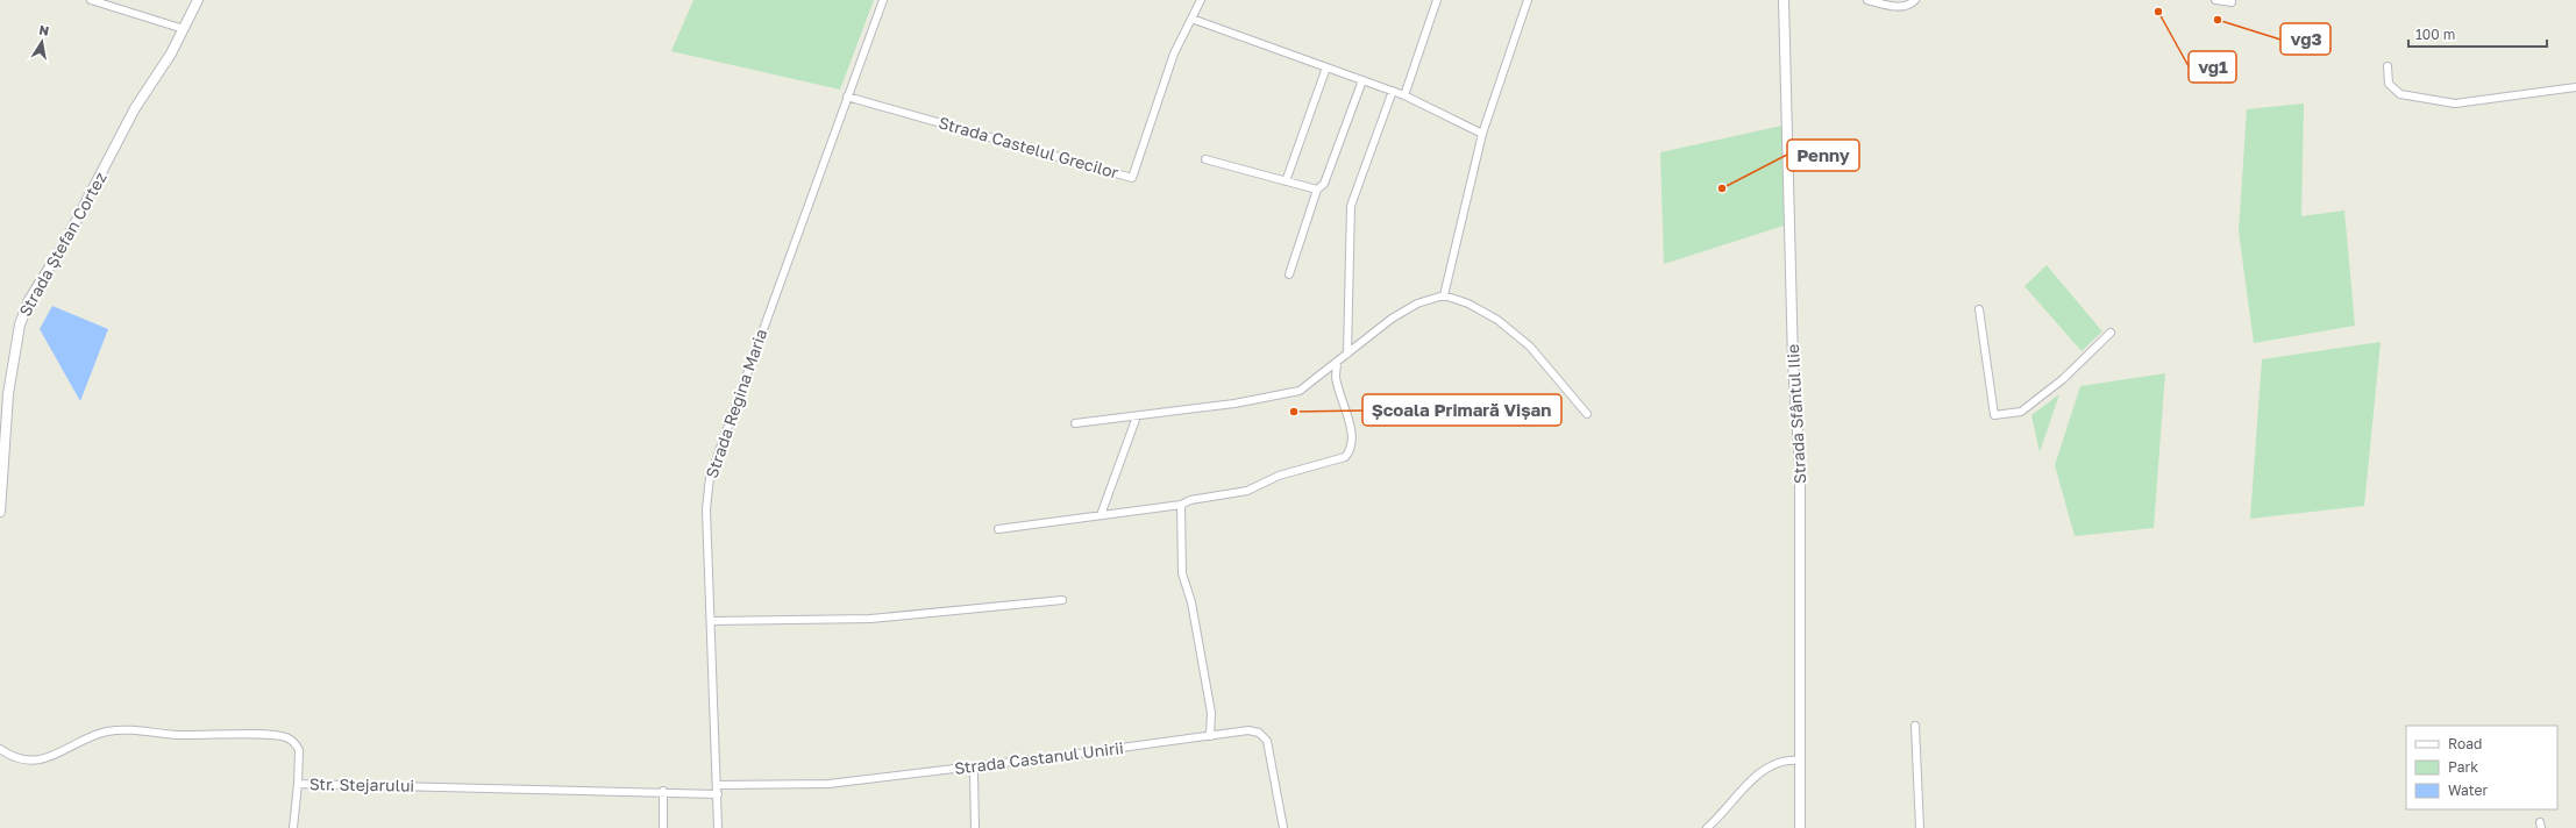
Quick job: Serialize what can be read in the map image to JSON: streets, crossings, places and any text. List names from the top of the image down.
{
  "streets": {
    "street": [
      "Strada Castelul Grecilor",
      "Strada Ștefan Cortez",
      "Strada Regina Maria",
      "Strada Sfântul Ilie",
      "Strada Castanul Unirii",
      "Str. Stejarului"
    ]
  },
  "crossings": [
    ["Strada Castelul Grecilor", "Strada Regina Maria"],
    ["Strada Regina Maria", "Strada Castanul Unirii"],
    ["Strada Regina Maria", "Str. Stejarului"]
  ],
  "places": [
    "vg1",
    "vg3",
    "Penny",
    "Școala Primară Vișan"
  ],
  "legend": ["Road", "Park", "Water"],
  "scale_bar": "100 m",
  "north": "top"
}
